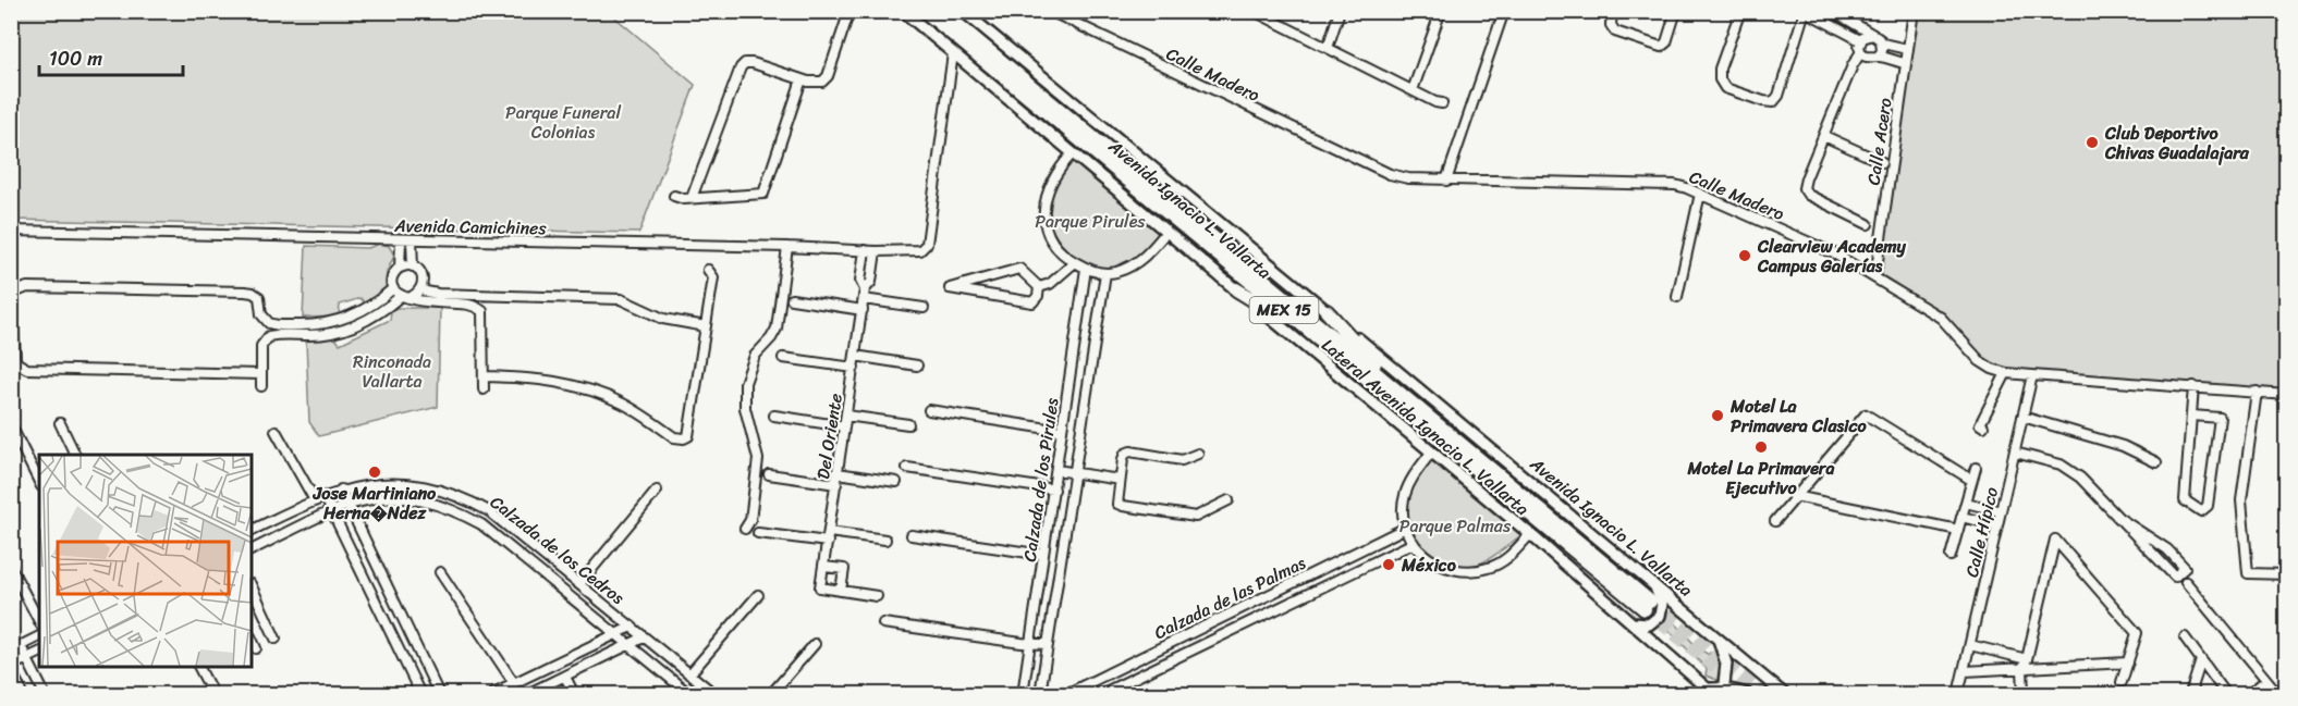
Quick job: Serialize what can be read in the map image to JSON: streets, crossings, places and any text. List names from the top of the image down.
{
  "streets": {
    "highway": ["Avenida Ignacio L. Vallarta", "MEX 15"],
    "street": [
      "Calle Madero",
      "Calle Acero",
      "Avenida Camichines",
      "Lateral Avenida Ignacio L. Vallarta",
      "Del Oriente",
      "Calzada de los Pirules",
      "Calle Hípico",
      "Calzada de los Cedros",
      "Calzada de las Palmas"
    ]
  },
  "crossings": [
    ["Calle Madero", "Calle Acero"],
    ["Calle Madero", "Calle Hípico"],
    ["Avenida Ignacio L. Vallarta", "Lateral Avenida Ignacio L. Vallarta"],
    ["Avenida Camichines", "Lateral Avenida Ignacio L. Vallarta"]
  ],
  "parks": [
    "Parque Funeral Colonias",
    "Parque Pirules",
    "Rinconada Vallarta",
    "Parque Palmas"
  ],
  "places": [
    "Club Deportivo Chivas Guadalajara",
    "Clearview Academy Campus Galerías",
    "Motel La Primavera Clasico",
    "Motel La Primavera Ejecutivo",
    "Jose Martiniano Herna�Ndez",
    "México"
  ],
  "scale_bar": "100 m"
}
